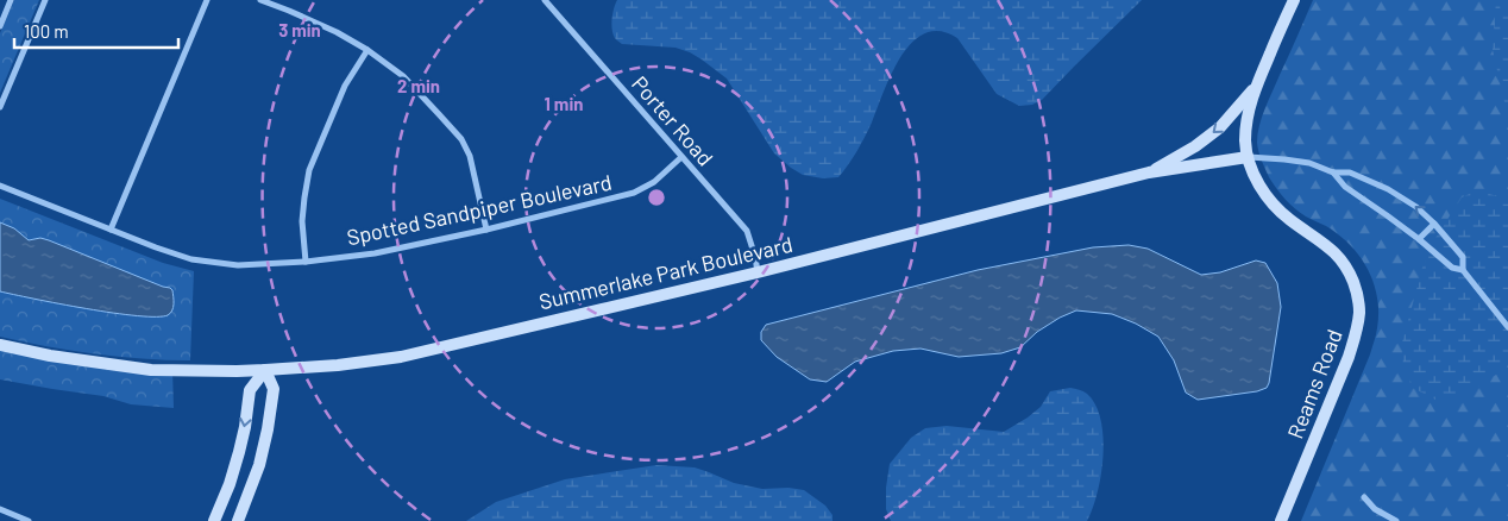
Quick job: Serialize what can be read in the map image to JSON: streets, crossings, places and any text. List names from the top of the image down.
{
  "streets": {
    "main road": ["Summerlake Park Boulevard", "Reams Road"],
    "street": ["Porter Road", "Spotted Sandpiper Boulevard"]
  },
  "crossings": [
    ["Porter Road", "Spotted Sandpiper Boulevard"],
    ["Porter Road", "Summerlake Park Boulevard"],
    ["Summerlake Park Boulevard", "Reams Road"]
  ],
  "scale_bar": "100 m",
  "rings": ["3 min", "2 min", "1 min"]
}
